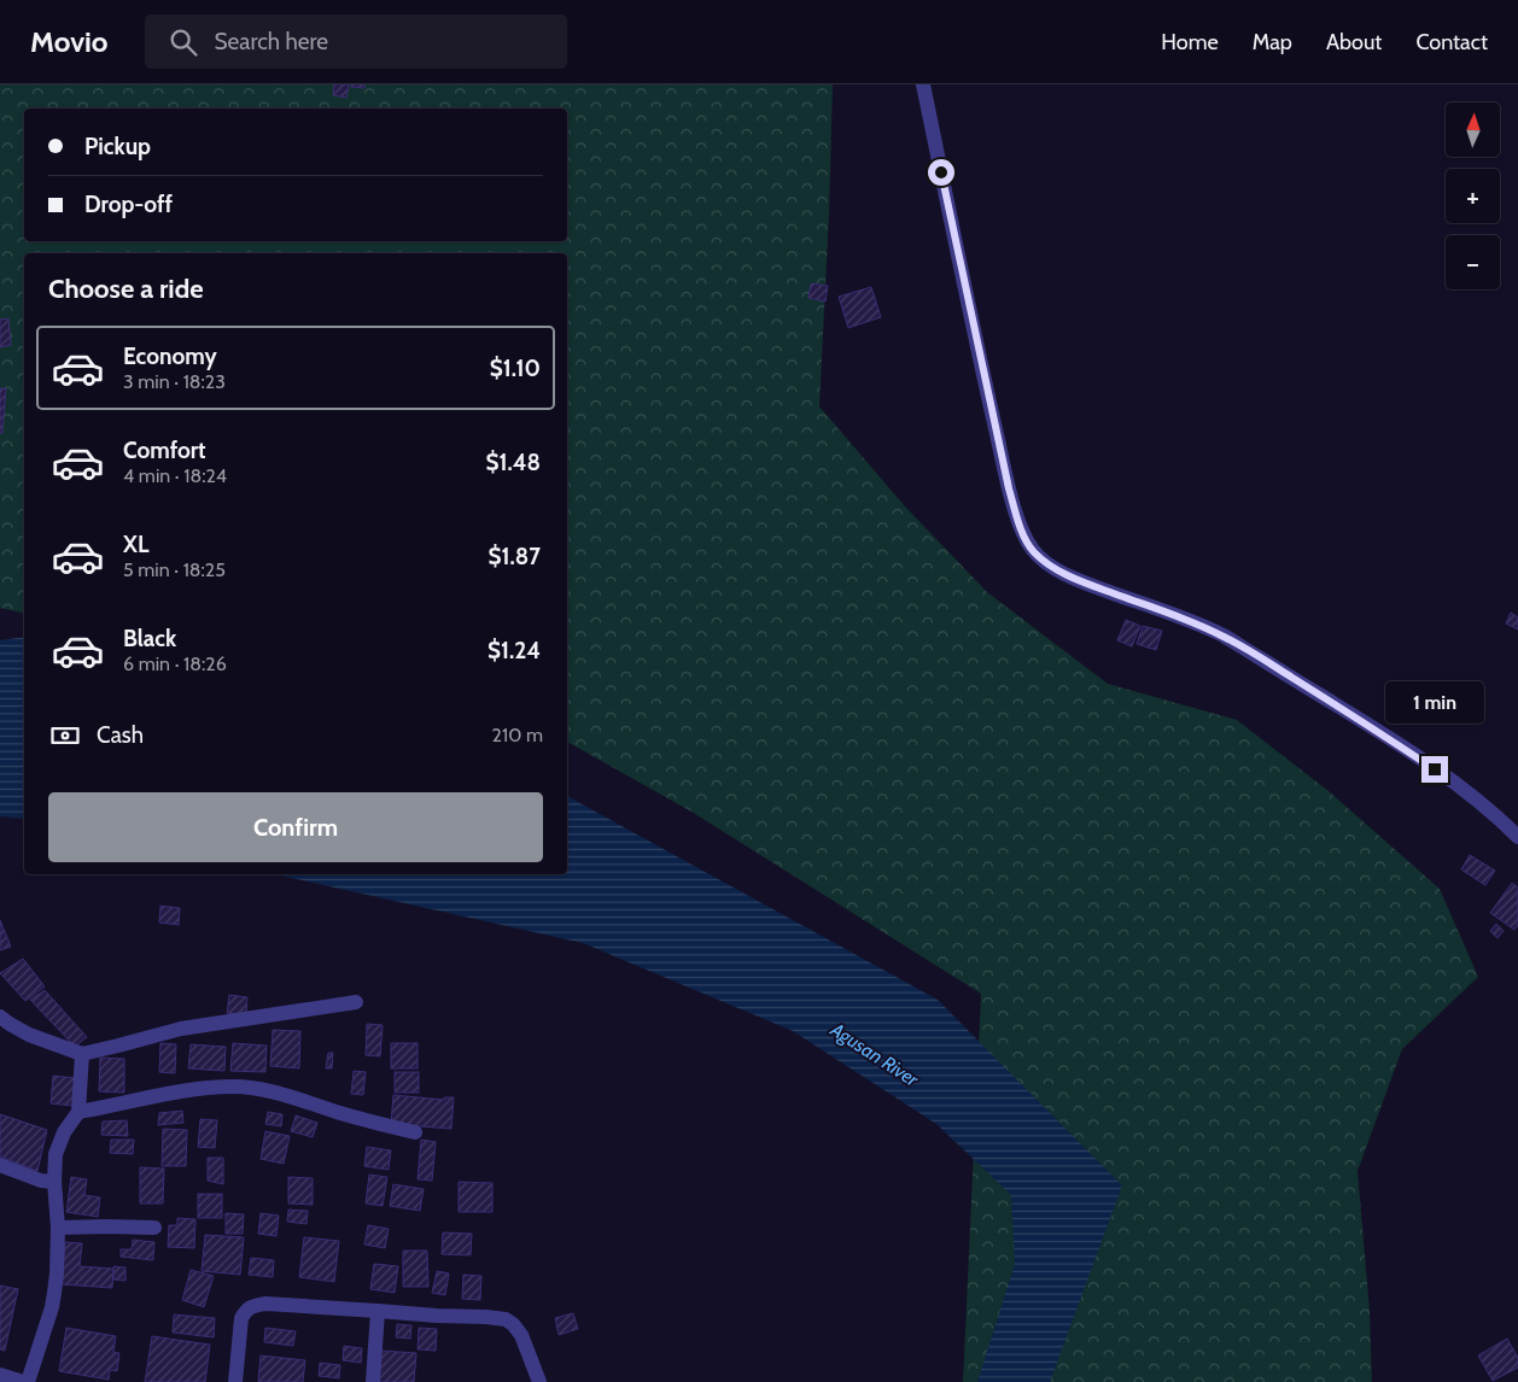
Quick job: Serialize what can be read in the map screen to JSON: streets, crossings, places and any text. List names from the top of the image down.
{
  "water": ["Agusan River"],
  "north": "top",
  "page": {
    "header": "Movio",
    "search": "Search here",
    "nav": [
      "Home",
      "Map",
      "About",
      "Contact"
    ],
    "map_buttons": ["+", "−"],
    "banner": ["Pickup", "Drop-off"],
    "heading": "Choose a ride",
    "list": [
      {
        "name": "Economy",
        "note": "3 min · 18:23",
        "value": "$1.10"
      },
      {
        "name": "Comfort",
        "note": "4 min · 18:24",
        "value": "$1.48"
      },
      {
        "name": "XL",
        "note": "5 min · 18:25",
        "value": "$1.87"
      },
      {
        "name": "Black",
        "note": "6 min · 18:26",
        "value": "$1.24"
      }
    ],
    "bubble": "1 min",
    "pay": ["Cash", "210 m"],
    "buttons": "Confirm"
  }
}
